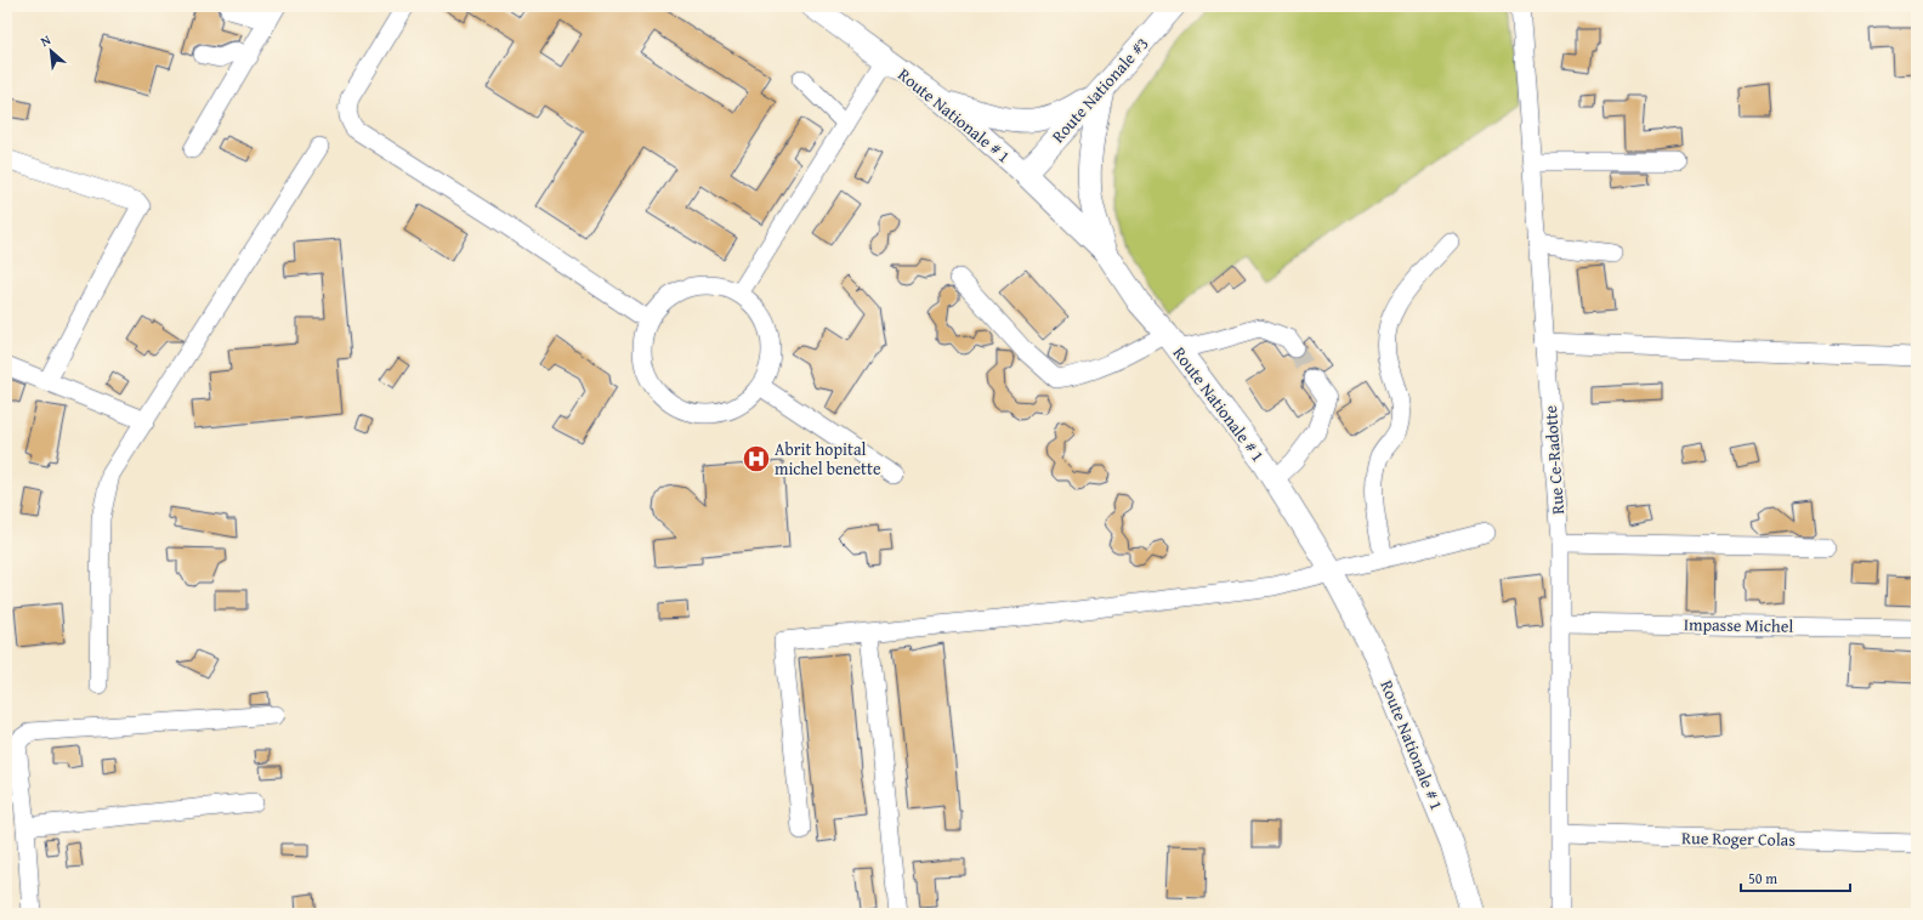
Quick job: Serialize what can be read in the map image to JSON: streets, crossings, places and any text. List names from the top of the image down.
{
  "streets": {
    "main road": ["Route Nationale #3", "Route Nationale # 1"],
    "street": ["Rue Ce-Radotte", "Impasse Michel", "Rue Roger Colas"]
  },
  "crossings": [
    ["Route Nationale #3", "Route Nationale # 1"],
    ["Rue Ce-Radotte", "Impasse Michel"],
    ["Rue Ce-Radotte", "Rue Roger Colas"]
  ],
  "places": {
    "hospital": ["Abrit hopital michel benette"]
  },
  "scale_bar": "50 m",
  "north": "top left"
}
